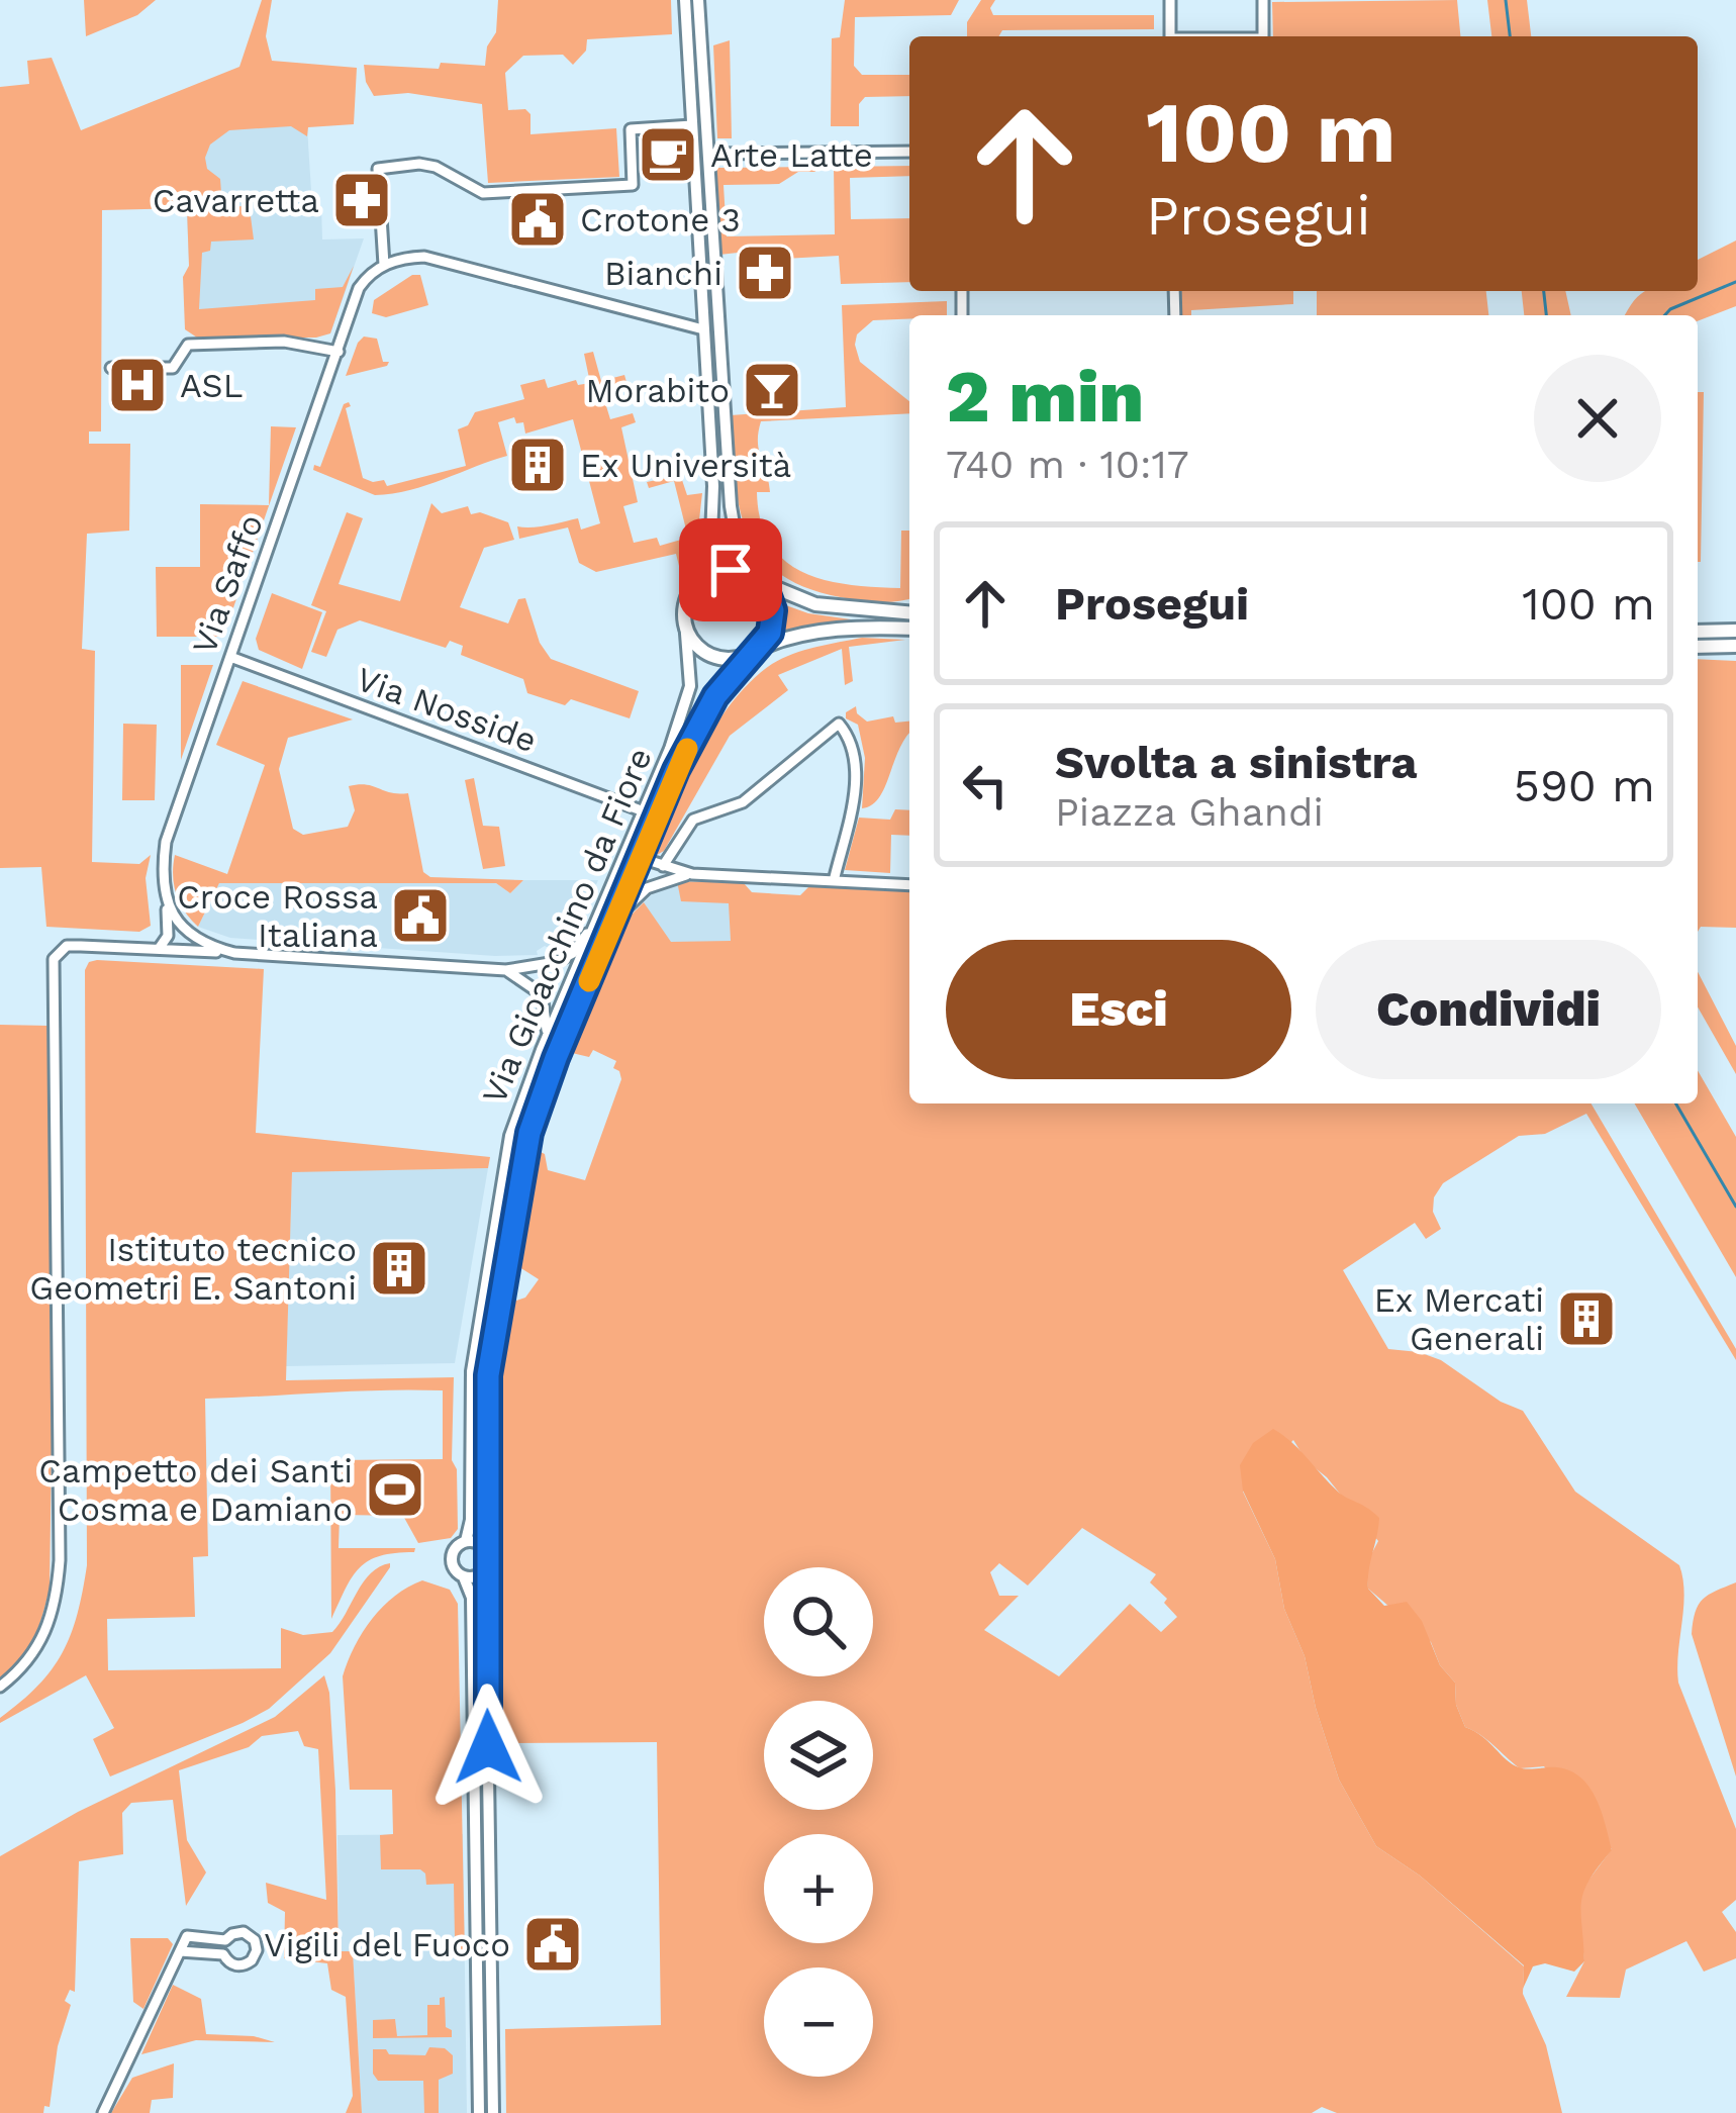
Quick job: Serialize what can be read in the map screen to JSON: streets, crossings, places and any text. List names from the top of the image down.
{
  "streets": {
    "street": ["Via Saffo", "Via Nosside", "Via Gioacchino da Fiore"]
  },
  "crossings": [
    ["Via Saffo", "Via Nosside"],
    ["Via Nosside", "Via Gioacchino da Fiore"]
  ],
  "places": {
    "cafe": ["Arte Latte"],
    "pharmacy": ["Cavarretta", "Bianchi"],
    "public building": ["Crotone 3", "Croce Rossa Italiana", "Vigili del Fuoco"],
    "hospital": ["ASL"],
    "bar": ["Morabito"],
    "building": ["Ex Università", "Istituto tecnico Geometri E. Santoni", "Ex Mercati Generali"],
    "sports": ["Campetto dei Santi Cosma e Damiano"]
  },
  "page": {
    "turn": ["100 m", "Prosegui"],
    "heading": ["2 min", "740 m · 10:17"],
    "list": [
      {
        "name": "Prosegui",
        "value": "100 m"
      },
      {
        "name": "Svolta a sinistra",
        "note": "Piazza Ghandi",
        "value": "590 m"
      }
    ],
    "buttons": ["Esci", "Condividi"],
    "map_buttons": ["+", "−"]
  }
}
